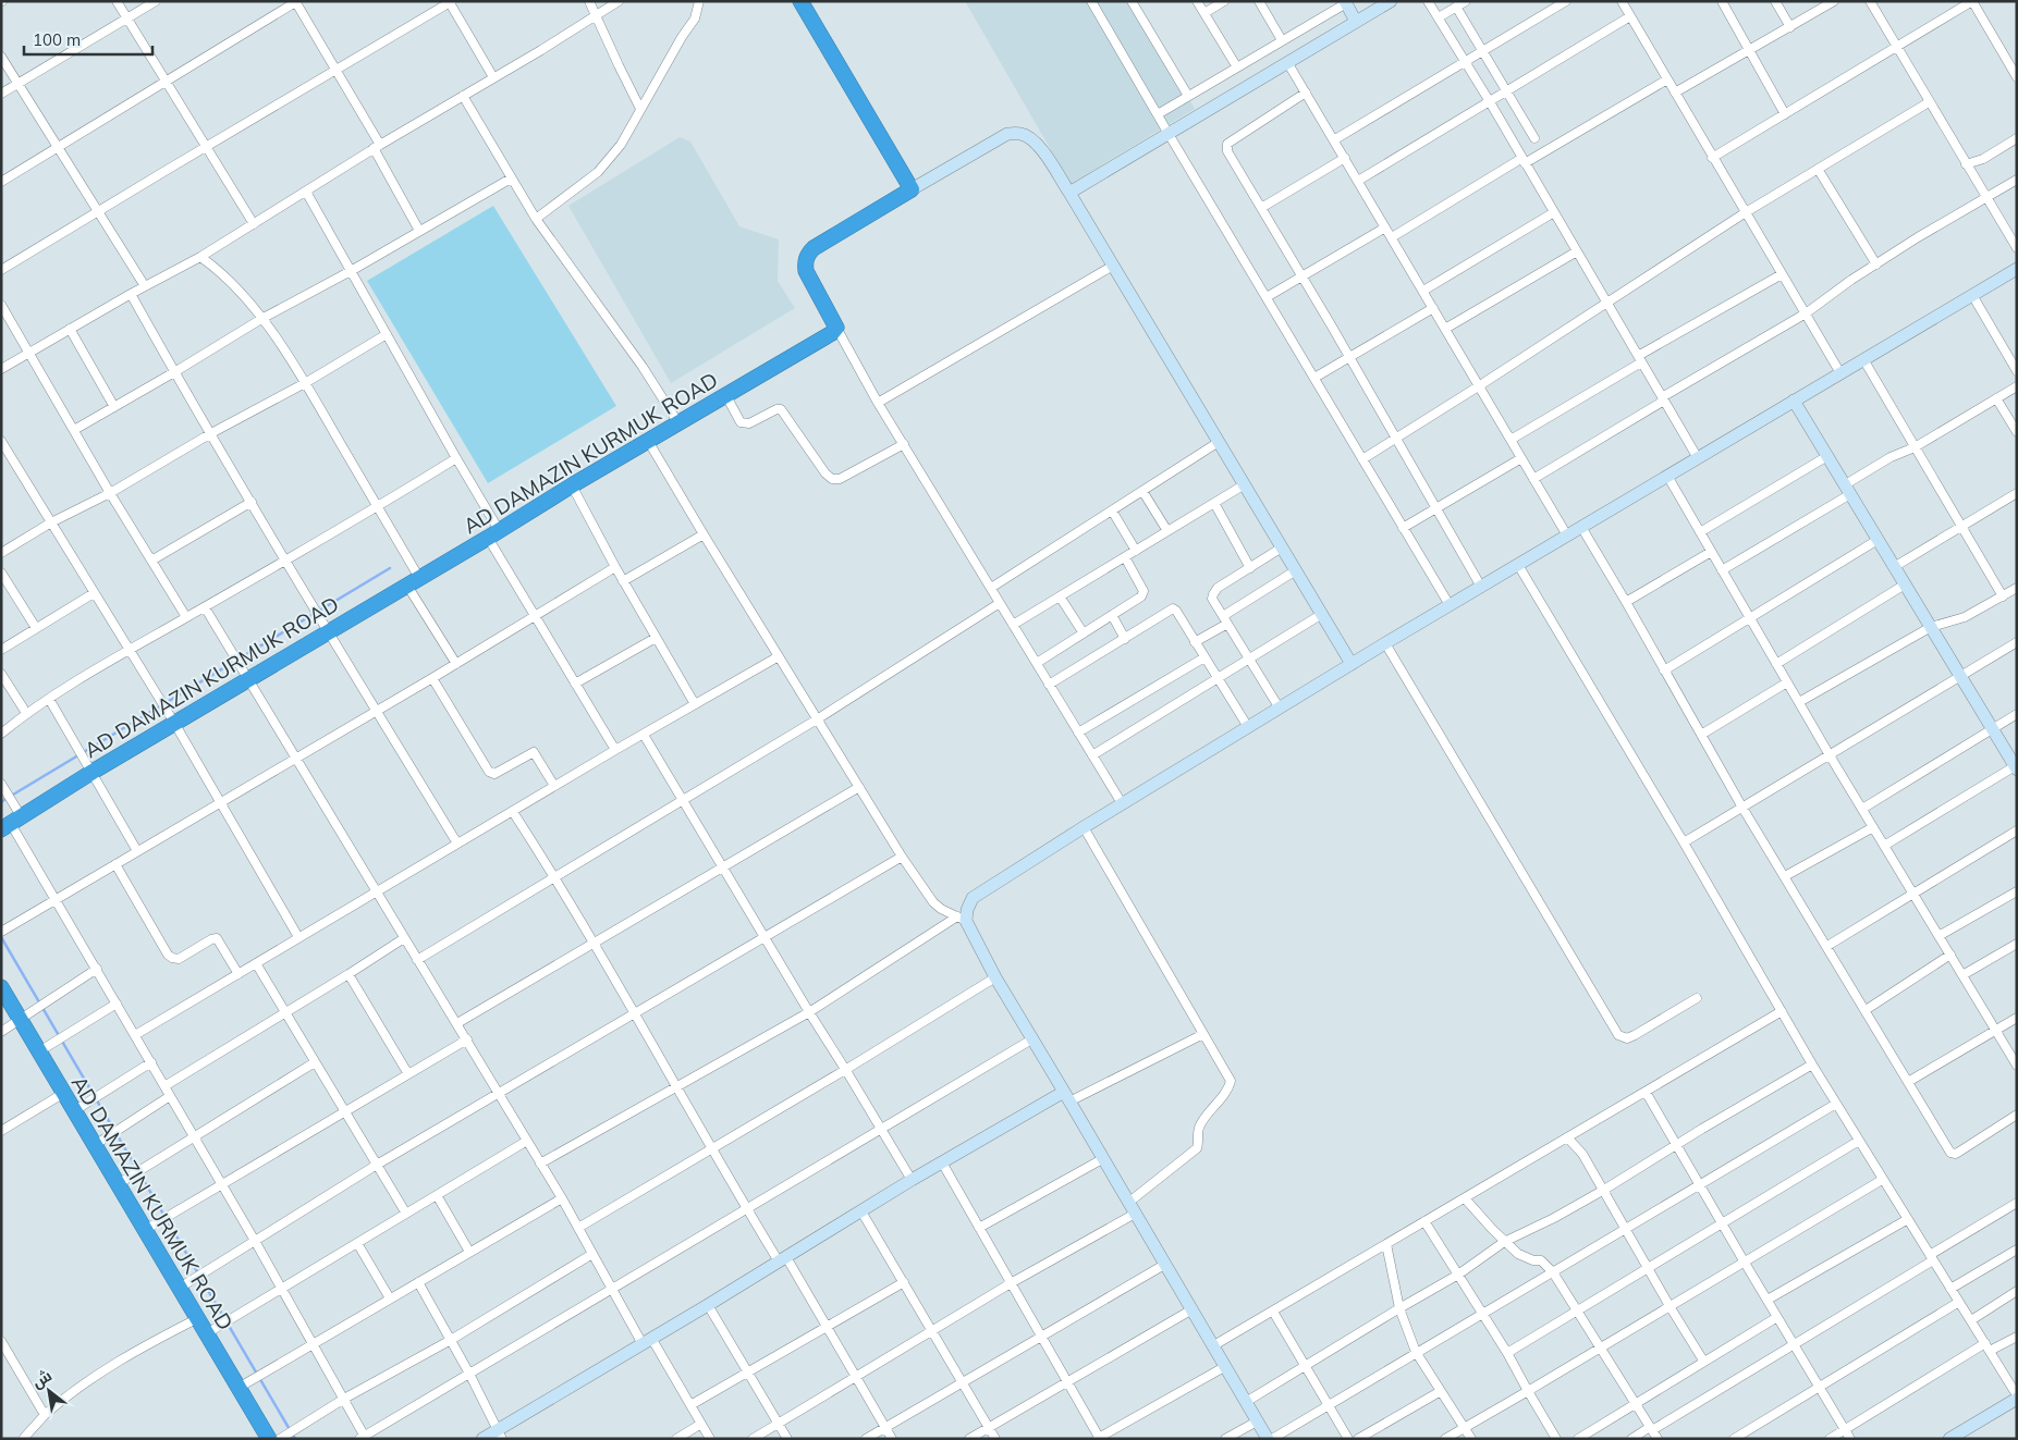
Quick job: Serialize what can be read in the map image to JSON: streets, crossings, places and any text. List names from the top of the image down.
{
  "streets": {
    "highway": ["AD DAMAZIN KURMUK ROAD"]
  },
  "scale_bar": "100 m",
  "north": "top left"
}
